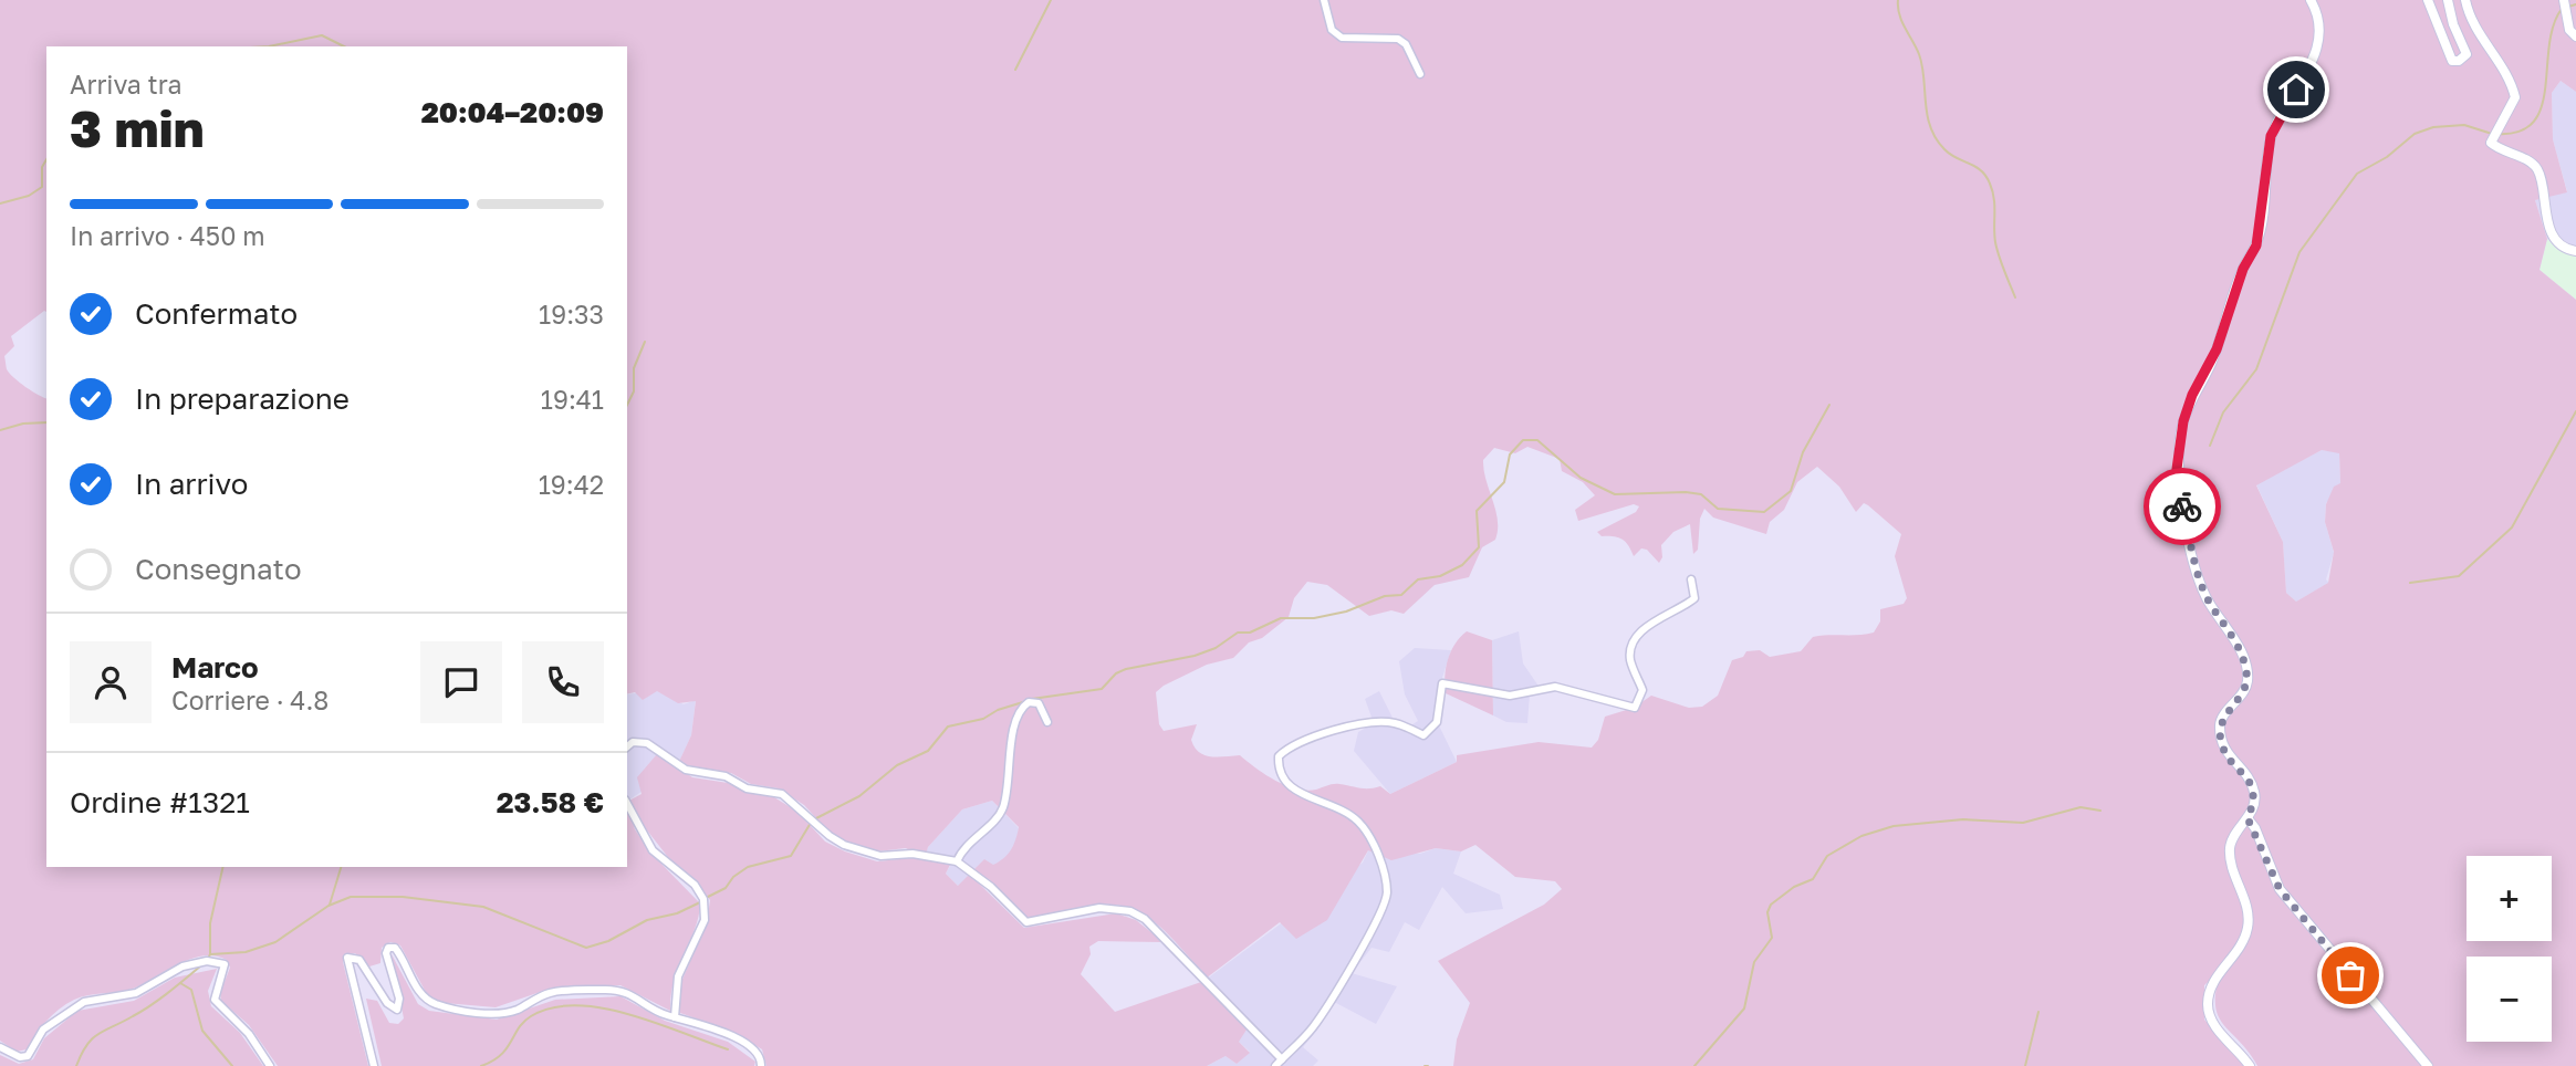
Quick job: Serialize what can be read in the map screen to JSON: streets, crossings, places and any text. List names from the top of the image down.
{
  "page": {
    "heading": ["3 min", "Arriva tra", "20:04–20:09"],
    "panel": [
      "Marco",
      "Corriere · 4.8",
      "Ordine #1321",
      "23.58 €"
    ],
    "bar": "In arrivo · 450 m",
    "list": [
      ["Confermato", "19:33"],
      ["In preparazione", "19:41"],
      ["In arrivo", "19:42"],
      "Consegnato"
    ],
    "map_buttons": ["+", "−"]
  }
}
